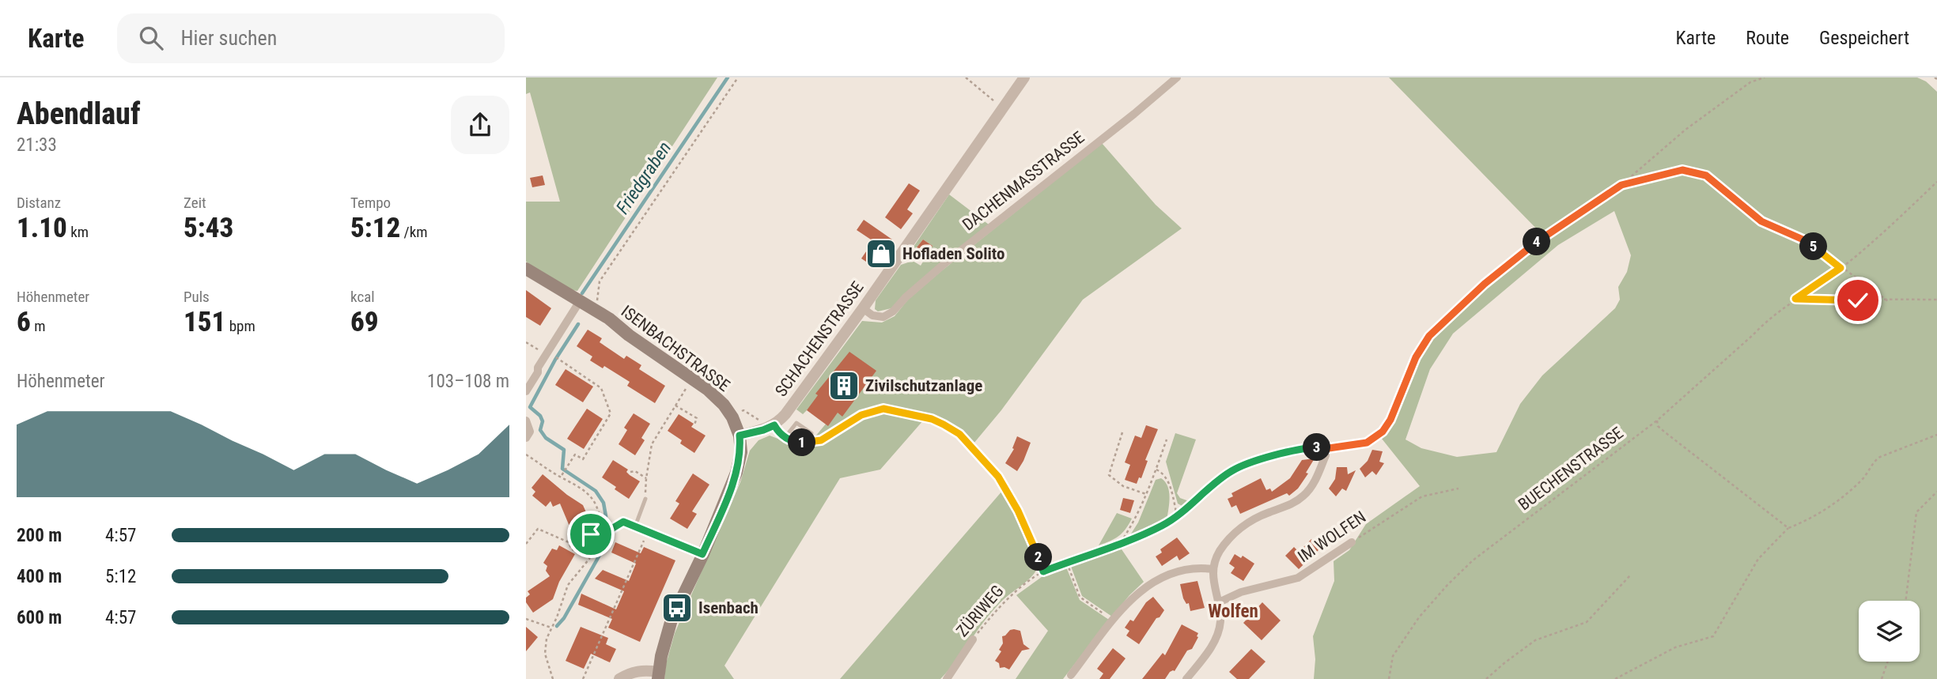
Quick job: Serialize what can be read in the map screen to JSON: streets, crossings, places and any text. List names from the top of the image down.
{
  "streets": {
    "main road": ["ISENBACHSTRASSE"],
    "street": [
      "DACHENMASSTRASSE",
      "SCHACHENSTRASSE",
      "IM WOLFEN",
      "ZÜRIWEG"
    ],
    "path": ["BUECHENSTRASSE"]
  },
  "crossings": [
    ["DACHENMASSTRASSE", "SCHACHENSTRASSE"]
  ],
  "districts": ["Wolfen"],
  "water": ["Friedgraben"],
  "places": {
    "shop": ["Hofladen Solito"],
    "building": ["Zivilschutzanlage"],
    "bus stop": ["Isenbach"]
  },
  "page": {
    "header": "Karte",
    "search": "Hier suchen",
    "nav": ["Karte", "Route", "Gespeichert"],
    "heading": ["Abendlauf", "21:33"],
    "stats": [
      ["Distanz", "1.10 km"],
      ["Zeit", "5:43"],
      ["Tempo", "5:12 /km"],
      ["Höhenmeter", "6 m"],
      ["Puls", "151 bpm"],
      ["kcal", "69"]
    ],
    "pins": [
      "4",
      "5",
      "1",
      "3",
      "2"
    ],
    "chart": ["Höhenmeter", "103–108 m"],
    "list": [
      {
        "name": "200 m",
        "note": "4:57"
      },
      {
        "name": "400 m",
        "note": "5:12"
      },
      {
        "name": "600 m",
        "note": "4:57"
      }
    ]
  }
}
